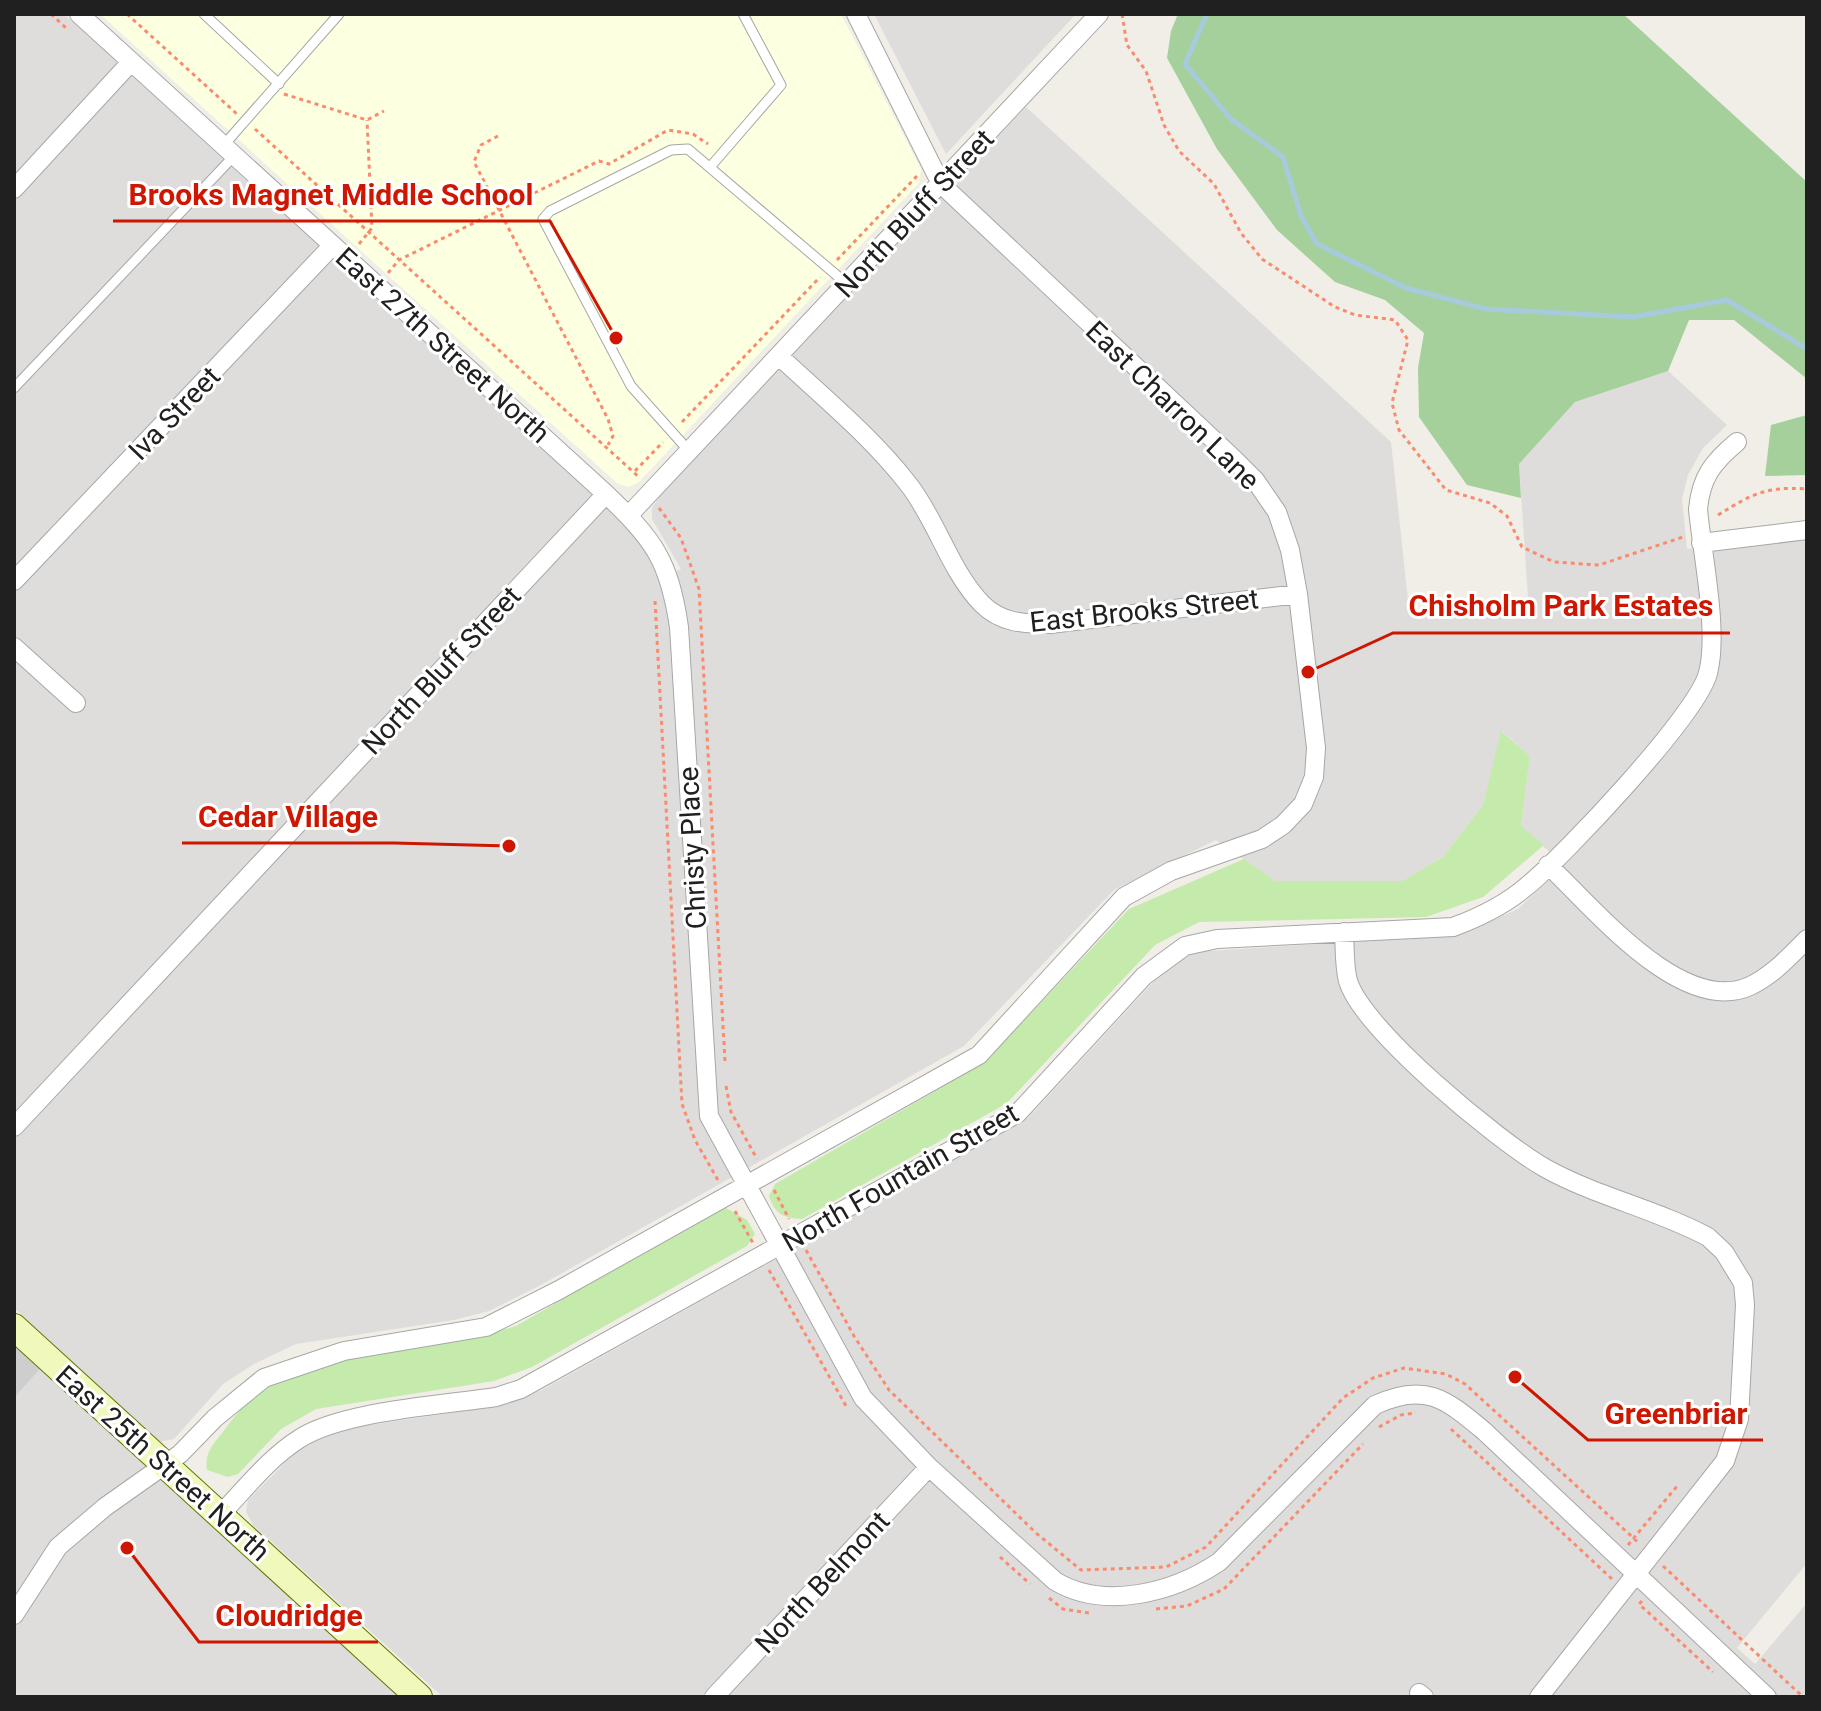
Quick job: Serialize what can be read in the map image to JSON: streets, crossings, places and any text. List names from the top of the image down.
{
  "streets": {
    "street": [
      "North Bluff Street",
      "East 27th Street North",
      "East Charron Lane",
      "Iva Street",
      "East Brooks Street",
      "Christy Place",
      "North Fountain Street",
      "East 25th Street North",
      "North Belmont"
    ]
  },
  "crossings": [
    ["North Bluff Street", "East 27th Street North"],
    ["North Bluff Street", "East Charron Lane"],
    ["North Bluff Street", "East Brooks Street"],
    ["North Bluff Street", "Christy Place"],
    ["East 27th Street North", "Iva Street"],
    ["East 27th Street North", "Christy Place"],
    ["East Charron Lane", "East Brooks Street"],
    ["Christy Place", "North Fountain Street"],
    ["Christy Place", "North Belmont"],
    ["North Fountain Street", "East 25th Street North"]
  ],
  "places": [
    "Brooks Magnet Middle School",
    "Chisholm Park Estates",
    "Cedar Village",
    "Greenbriar",
    "Cloudridge"
  ]
}
